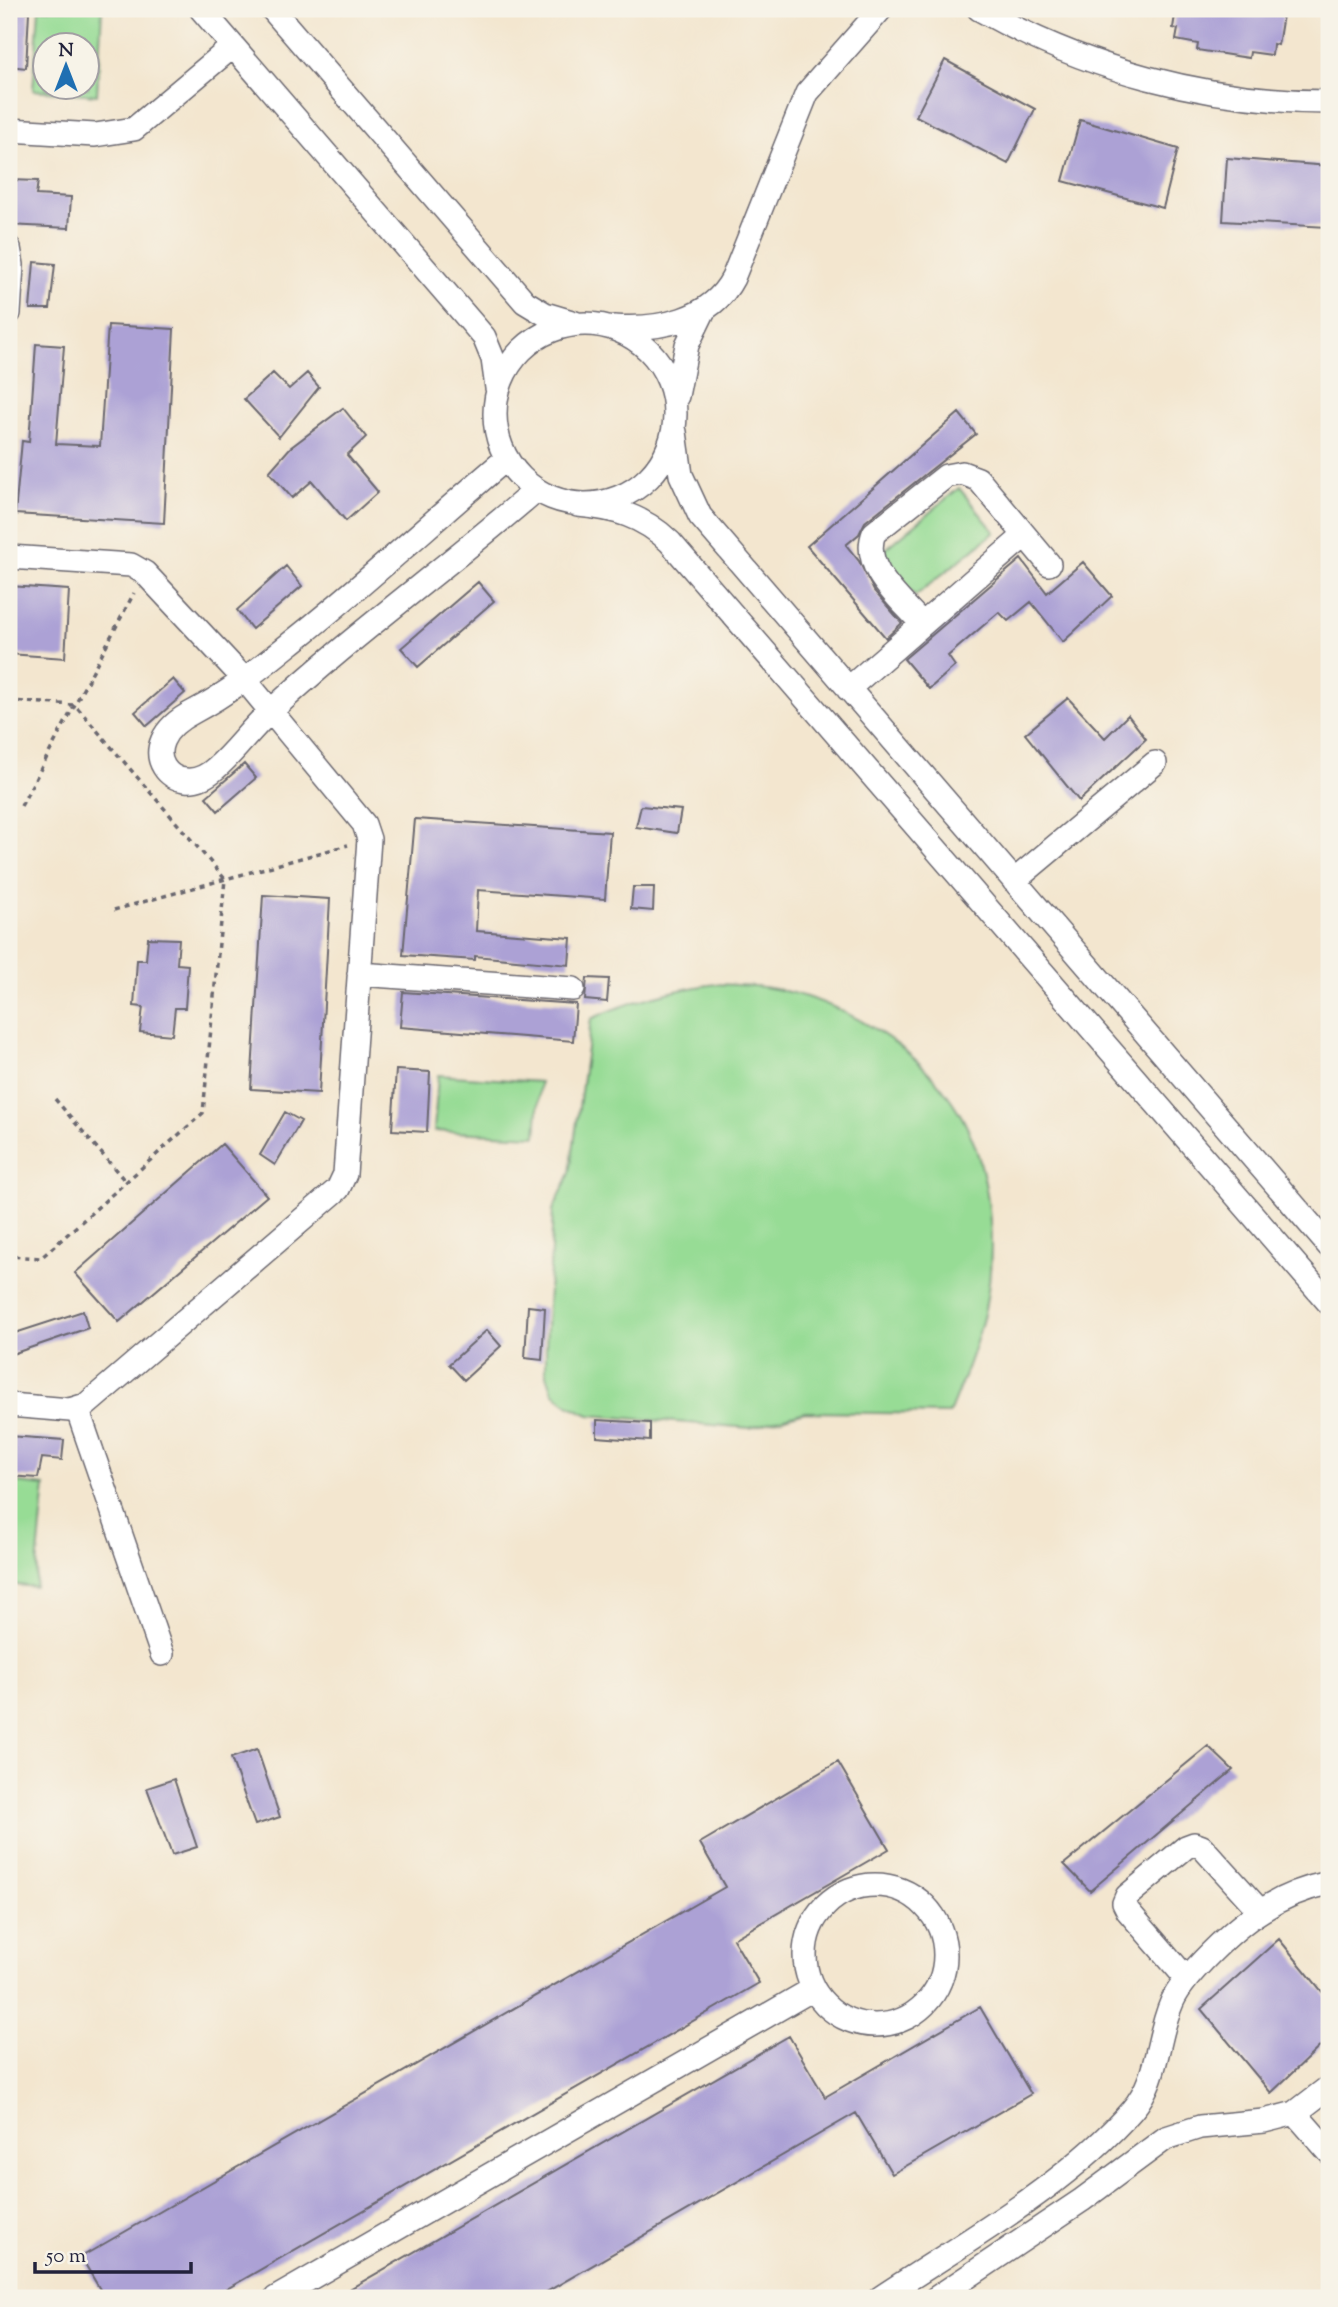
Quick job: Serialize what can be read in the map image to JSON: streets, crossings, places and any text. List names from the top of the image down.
{
  "scale_bar": "50 m",
  "north": "top"
}
